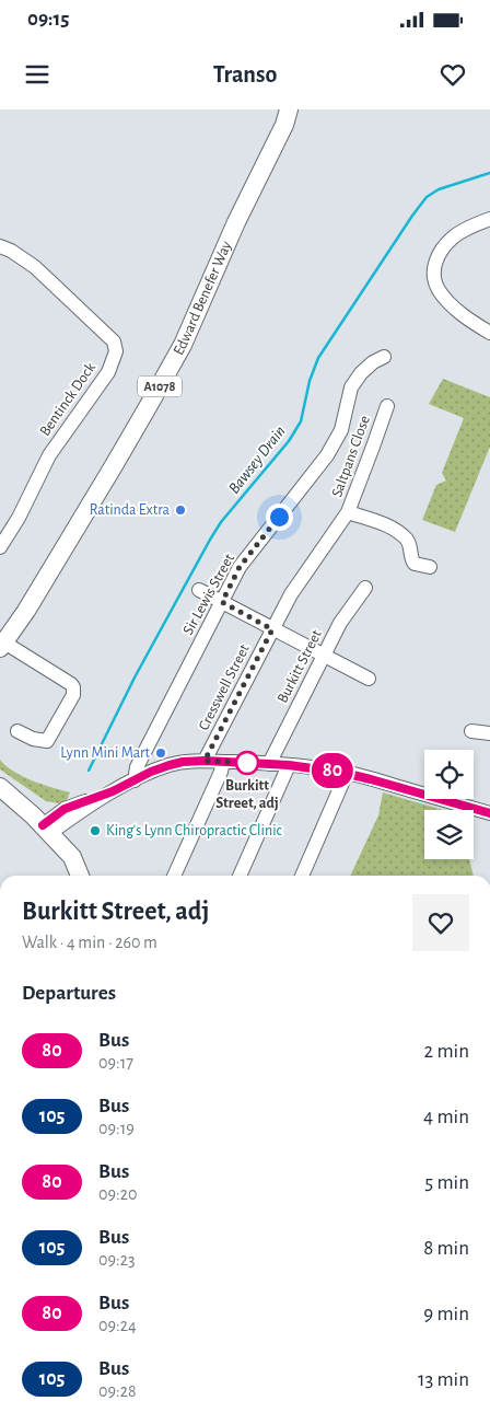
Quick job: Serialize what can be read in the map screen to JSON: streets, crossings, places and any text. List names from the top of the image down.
{
  "streets": {
    "main road": ["Edward Benefer Way", "A1078"],
    "street": [
      "Bentinck Dock",
      "Saltpans Close",
      "Sir Lewis Street",
      "Burkitt Street",
      "Cresswell Street"
    ]
  },
  "crossings": [
    ["Saltpans Close", "Cresswell Street"]
  ],
  "water": ["Bawsey Drain"],
  "places": [
    "Ratinda Extra",
    "Lynn Mini Mart",
    "Burkitt Street, adj",
    "King's Lynn Chiropractic Clinic"
  ],
  "lines": ["bus line 80"],
  "page": {
    "status": "09:15",
    "header": "Transo",
    "on_map": "80",
    "heading": [
      ["Burkitt Street, adj", "Walk · 4 min · 260 m"],
      "Departures"
    ],
    "list": [
      {
        "mark": "80",
        "name": "Bus",
        "note": "09:17",
        "value": "2 min"
      },
      {
        "mark": "105",
        "name": "Bus",
        "note": "09:19",
        "value": "4 min"
      },
      {
        "mark": "80",
        "name": "Bus",
        "note": "09:20",
        "value": "5 min"
      },
      {
        "mark": "105",
        "name": "Bus",
        "note": "09:23",
        "value": "8 min"
      },
      {
        "mark": "80",
        "name": "Bus",
        "note": "09:24",
        "value": "9 min"
      },
      {
        "mark": "105",
        "name": "Bus",
        "note": "09:28",
        "value": "13 min"
      }
    ]
  }
}
